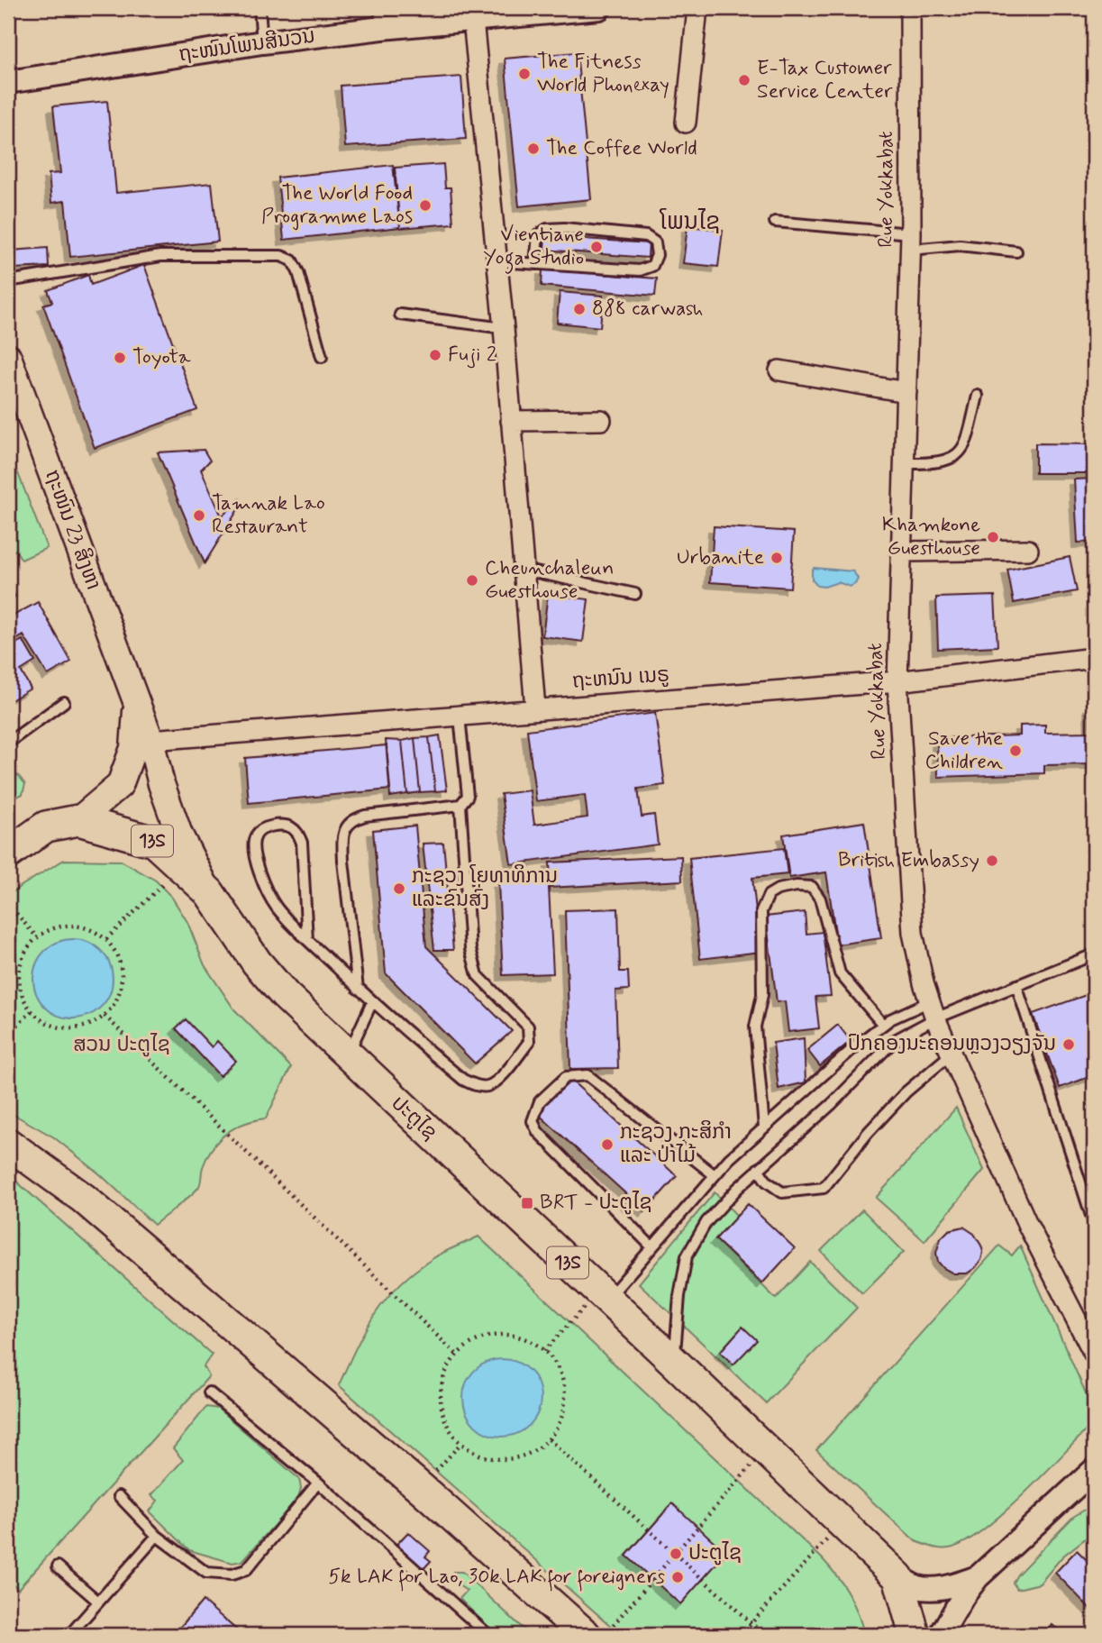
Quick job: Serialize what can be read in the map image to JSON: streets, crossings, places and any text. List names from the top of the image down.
{
  "streets": {
    "highway": ["13S", "ປະຕູໄຊ"],
    "main road": ["ຖະໜົນ 23 ສິງຫາ"],
    "street": ["ຖະໜົນໂພນສີນວນ", "Rue Yokkabat", "ຖະຫນົນ ເນຣູ"]
  },
  "crossings": [
    ["Rue Yokkabat", "ຖະຫນົນ ເນຣູ"],
    ["ຖະໜົນ 23 ສິງຫາ", "ຖະຫນົນ ເນຣູ"],
    ["ຖະໜົນ 23 ສິງຫາ", "ປະຕູໄຊ"],
    ["13S", "ປະຕູໄຊ"]
  ],
  "districts": ["ໂພນໄຊ"],
  "parks": ["ສວນ ປະຕູໄຊ"],
  "places": {
    "other": [
      "The Fitness World Phonexay",
      "E-Tax Customer Service Center",
      "The Coffee World",
      "The World Food Programme Laos",
      "Vientiane Yoga Studio",
      "888 carwash",
      "Fuji 2",
      "Toyota",
      "Tamnak Lao Restaurant",
      "Khamkone Guesthouse",
      "Urbanite",
      "Cheunchaleun Guesthouse",
      "Save the Children",
      "British Embassy",
      "ກະຊວງ ໂຍທາທິການ ແລະຂົນສົ່ງ",
      "ປົກຄອງນະຄອນຫຼວງວຽງຈັນ",
      "ກະຊວງ ກະສິກຳ ແລະ ປ່າໄມ້",
      "ປະຕູໄຊ",
      "5k LAK for Lao, 30k LAK for foreigners"
    ],
    "transit": ["BRT - ປະຕູໄຊ"]
  }
}
